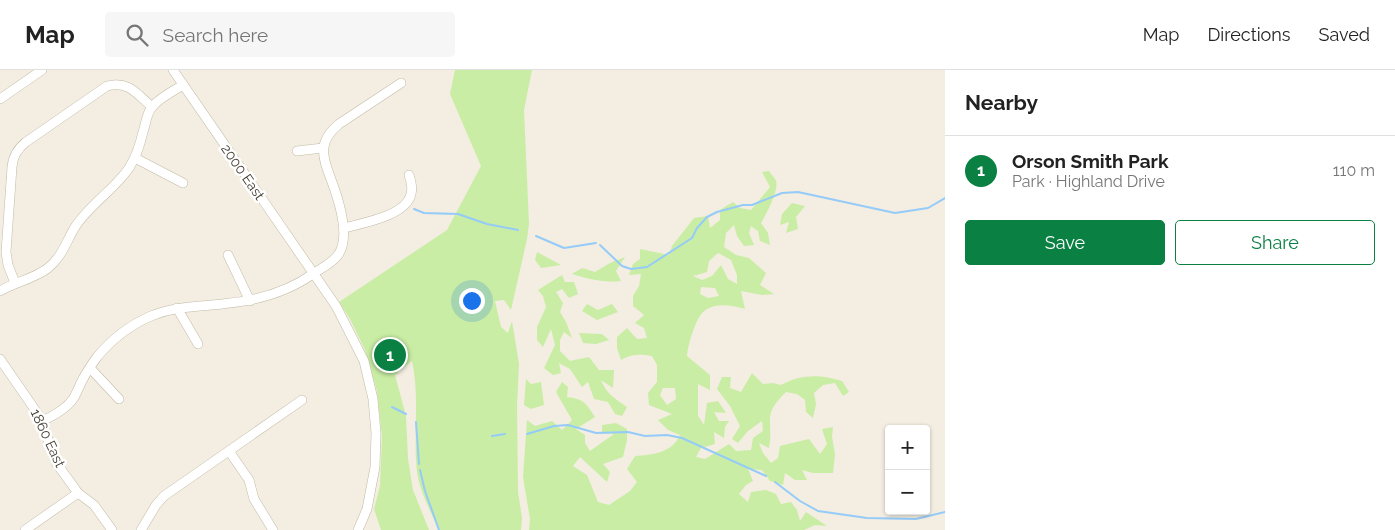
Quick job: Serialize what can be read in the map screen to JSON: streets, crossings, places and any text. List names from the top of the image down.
{
  "streets": {
    "street": ["2000 East", "1860 East"]
  },
  "page": {
    "header": "Map",
    "search": "Search here",
    "nav": ["Map", "Directions", "Saved"],
    "heading": "Nearby",
    "list": [
      {
        "mark": "1",
        "name": "Orson Smith Park",
        "note": "Park · Highland Drive",
        "value": "110 m"
      }
    ],
    "buttons": ["Save", "Share"],
    "pins": "1",
    "map_buttons": ["+", "−"]
  }
}
